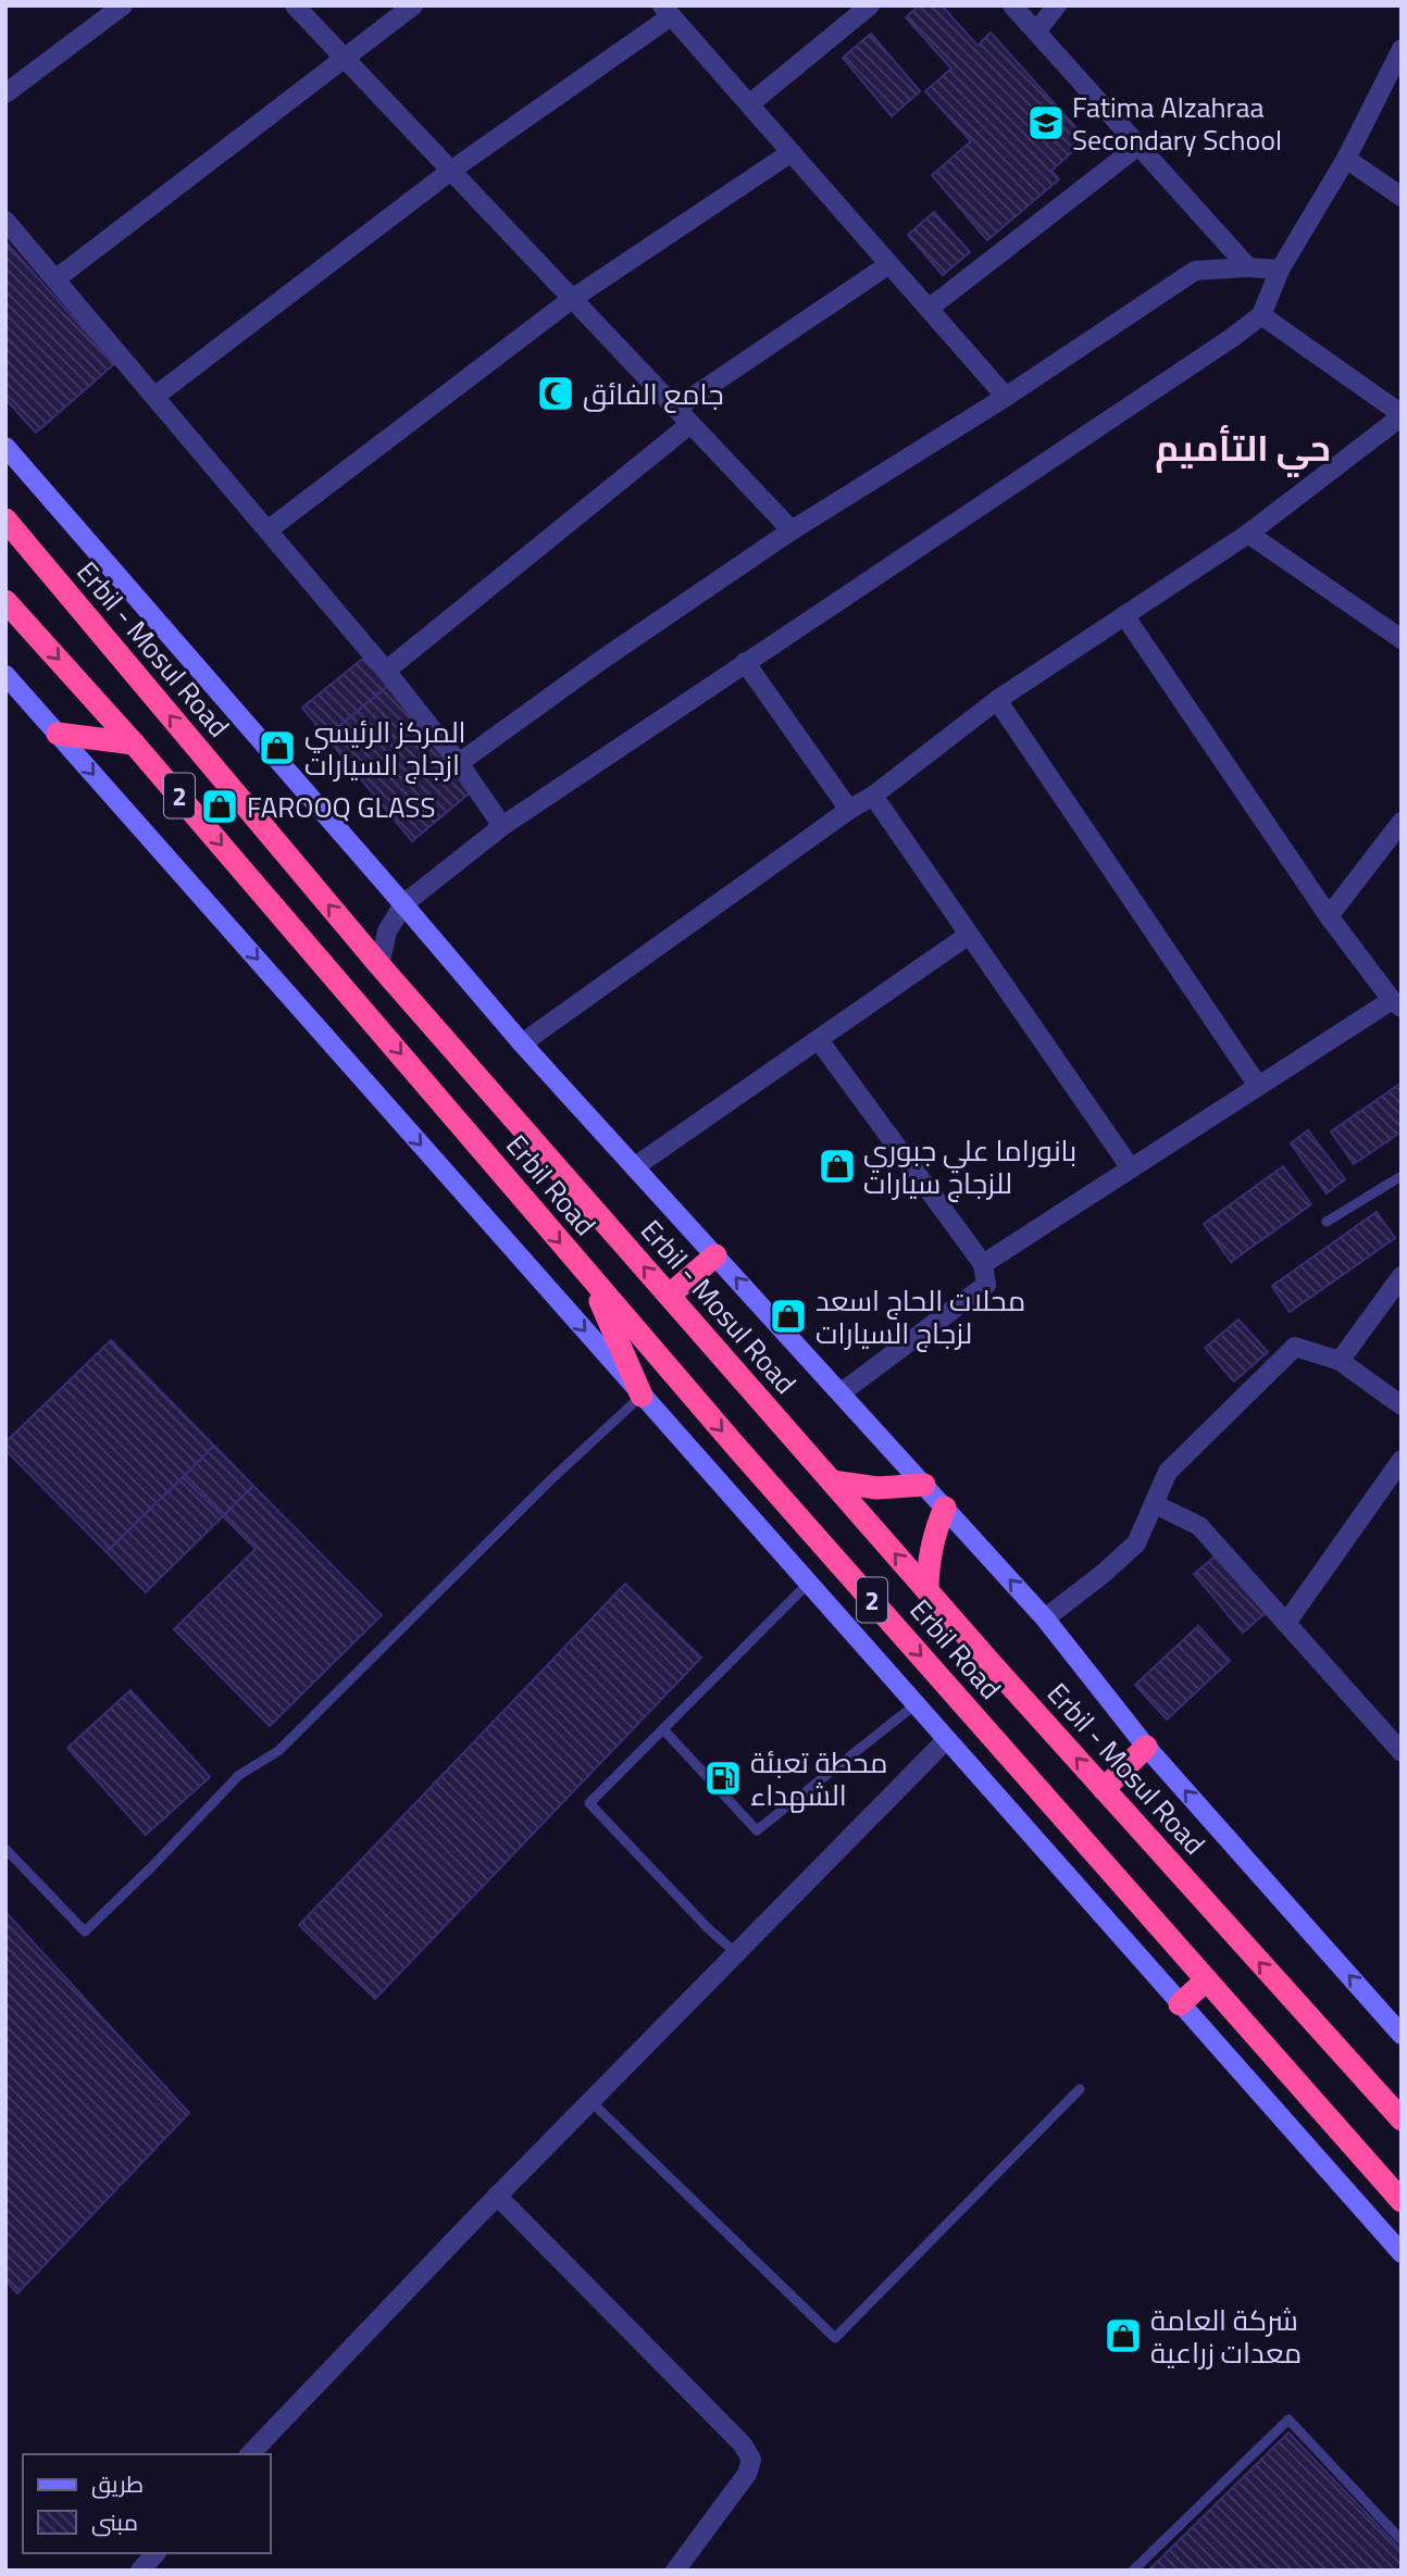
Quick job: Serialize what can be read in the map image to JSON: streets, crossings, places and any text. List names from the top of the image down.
{
  "streets": {
    "highway": ["Erbil - Mosul Road", "2", "Erbil Road"]
  },
  "crossings": [
    ["2", "Erbil Road"]
  ],
  "one_way": ["Erbil Road"],
  "districts": ["حي التأميم"],
  "places": {
    "school or university": ["Fatima Alzahraa Secondary School"],
    "mosque": ["جامع الفائق"],
    "shop": [
      "المركز الرئيسي ازجاج السيارات",
      "FAROOQ GLASS",
      "بانوراما علي جبوري للزجاج سيارات",
      "محلات الحاج اسعد لزجاج السيارات",
      "شركة العامة معدات زراعية"
    ],
    "fuel station": ["محطة تعبئة الشهداء"]
  },
  "legend": ["طريق", "مبنى"]
}
